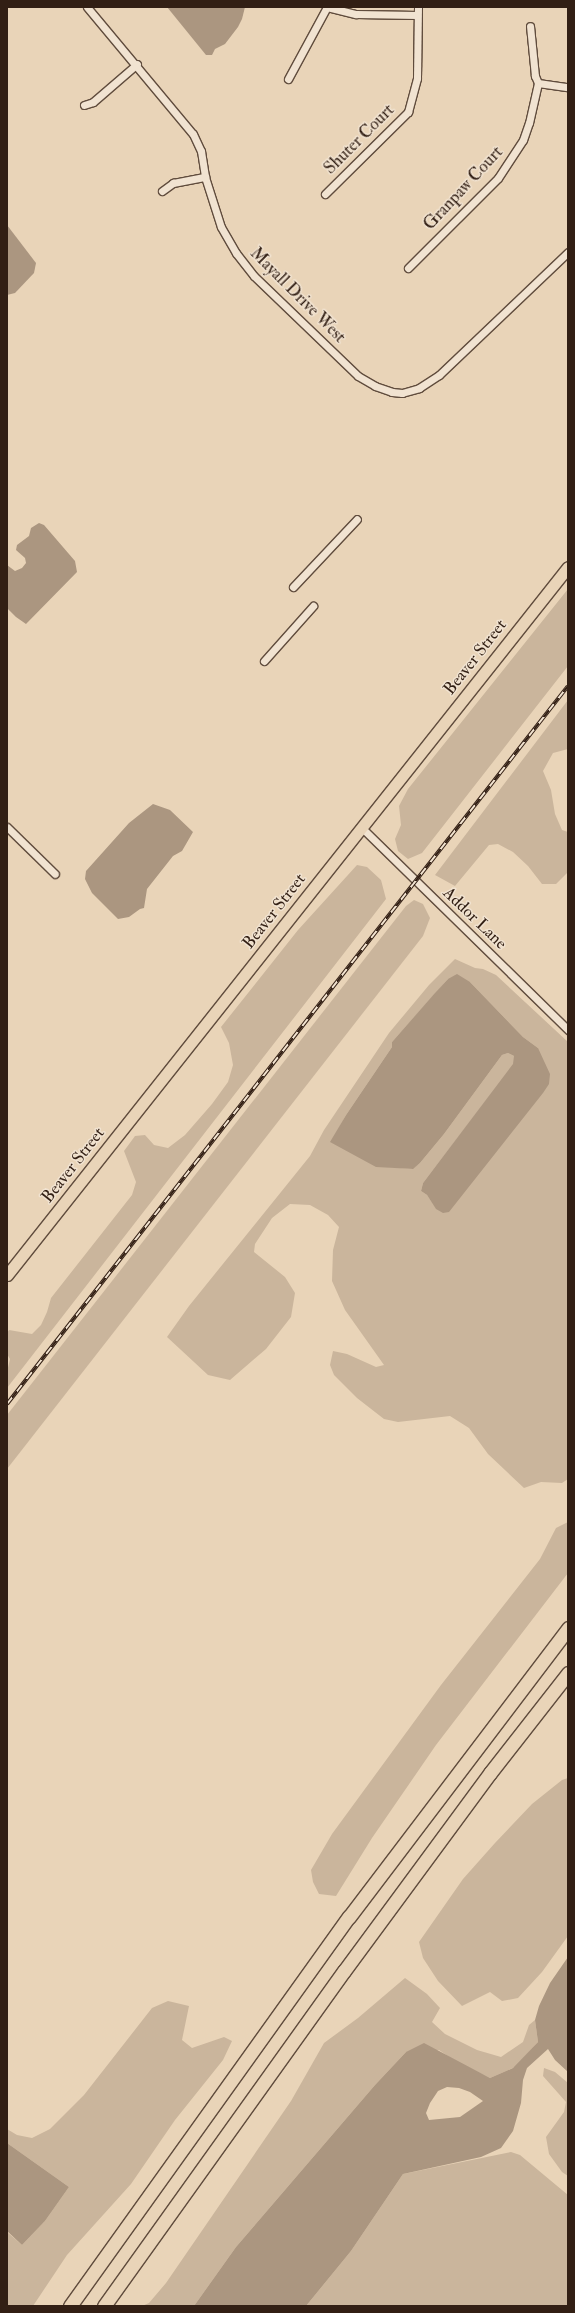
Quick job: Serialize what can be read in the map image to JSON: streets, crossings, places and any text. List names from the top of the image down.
{
  "streets": {
    "main road": ["Beaver Street"],
    "street": [
      "Shuter Court",
      "Granpaw Court",
      "Mayall Drive West",
      "Addor Lane"
    ]
  },
  "crossings": [
    ["Beaver Street", "Addor Lane"]
  ]
}
